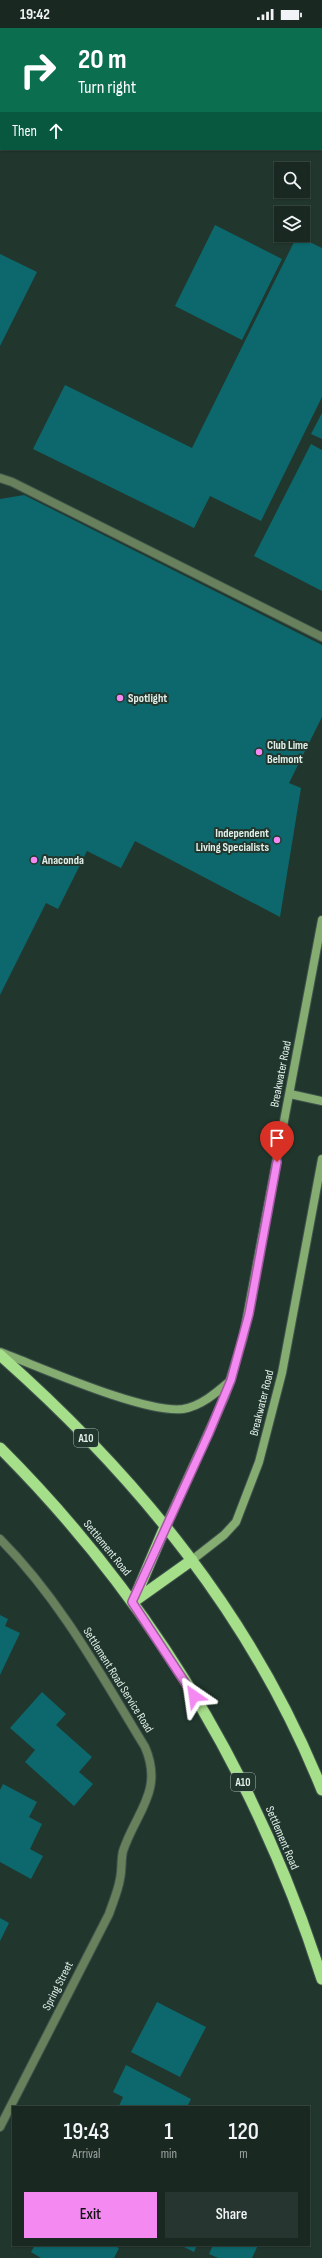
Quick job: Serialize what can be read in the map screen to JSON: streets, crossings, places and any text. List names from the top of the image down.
{
  "streets": {
    "highway": ["A10", "Settlement Road"],
    "main road": ["Breakwater Road"],
    "street": ["Settlement Road Service Road", "Spring Street"]
  },
  "crossings": [
    ["Breakwater Road", "A10"],
    ["Settlement Road Service Road", "Spring Street"]
  ],
  "places": [
    "Spotlight",
    "Club Lime Belmont",
    "Independent Living Specialists",
    "Anaconda"
  ],
  "page": {
    "status": "19:42",
    "turn": ["20 m", "Turn right"],
    "then": "Then",
    "eta": [
      "19:43",
      "Arrival",
      "1",
      "min",
      "120",
      "m"
    ],
    "buttons": ["Exit", "Share"]
  }
}
